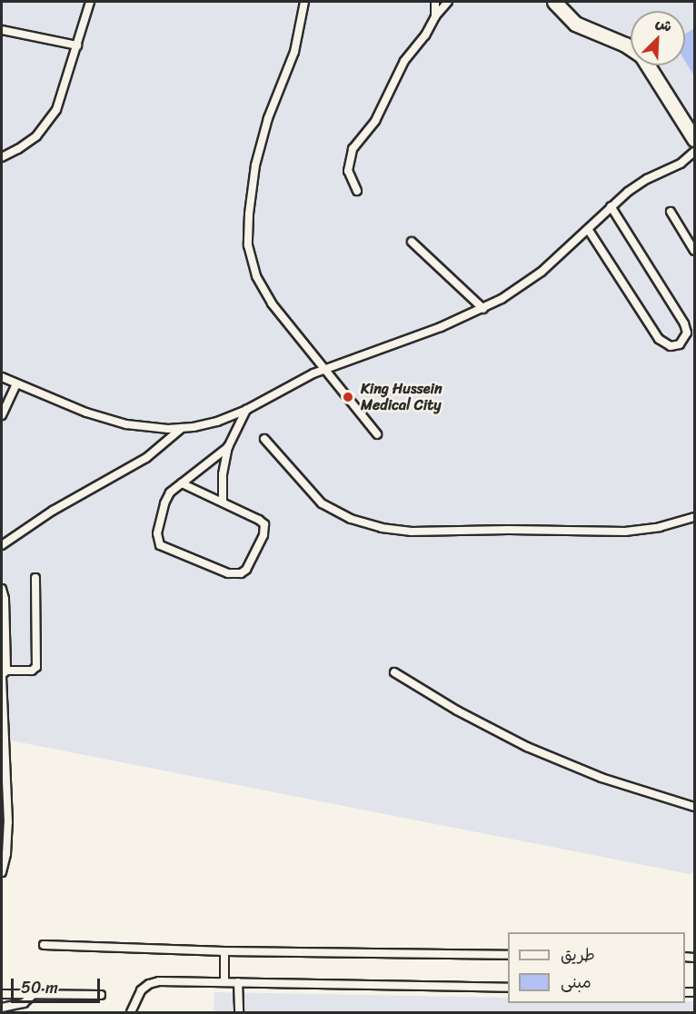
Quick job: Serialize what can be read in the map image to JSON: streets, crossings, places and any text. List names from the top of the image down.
{
  "places": ["King Hussein Medical City"],
  "legend": ["طريق", "مبنى"],
  "scale_bar": "50 m",
  "north": "top right"
}
